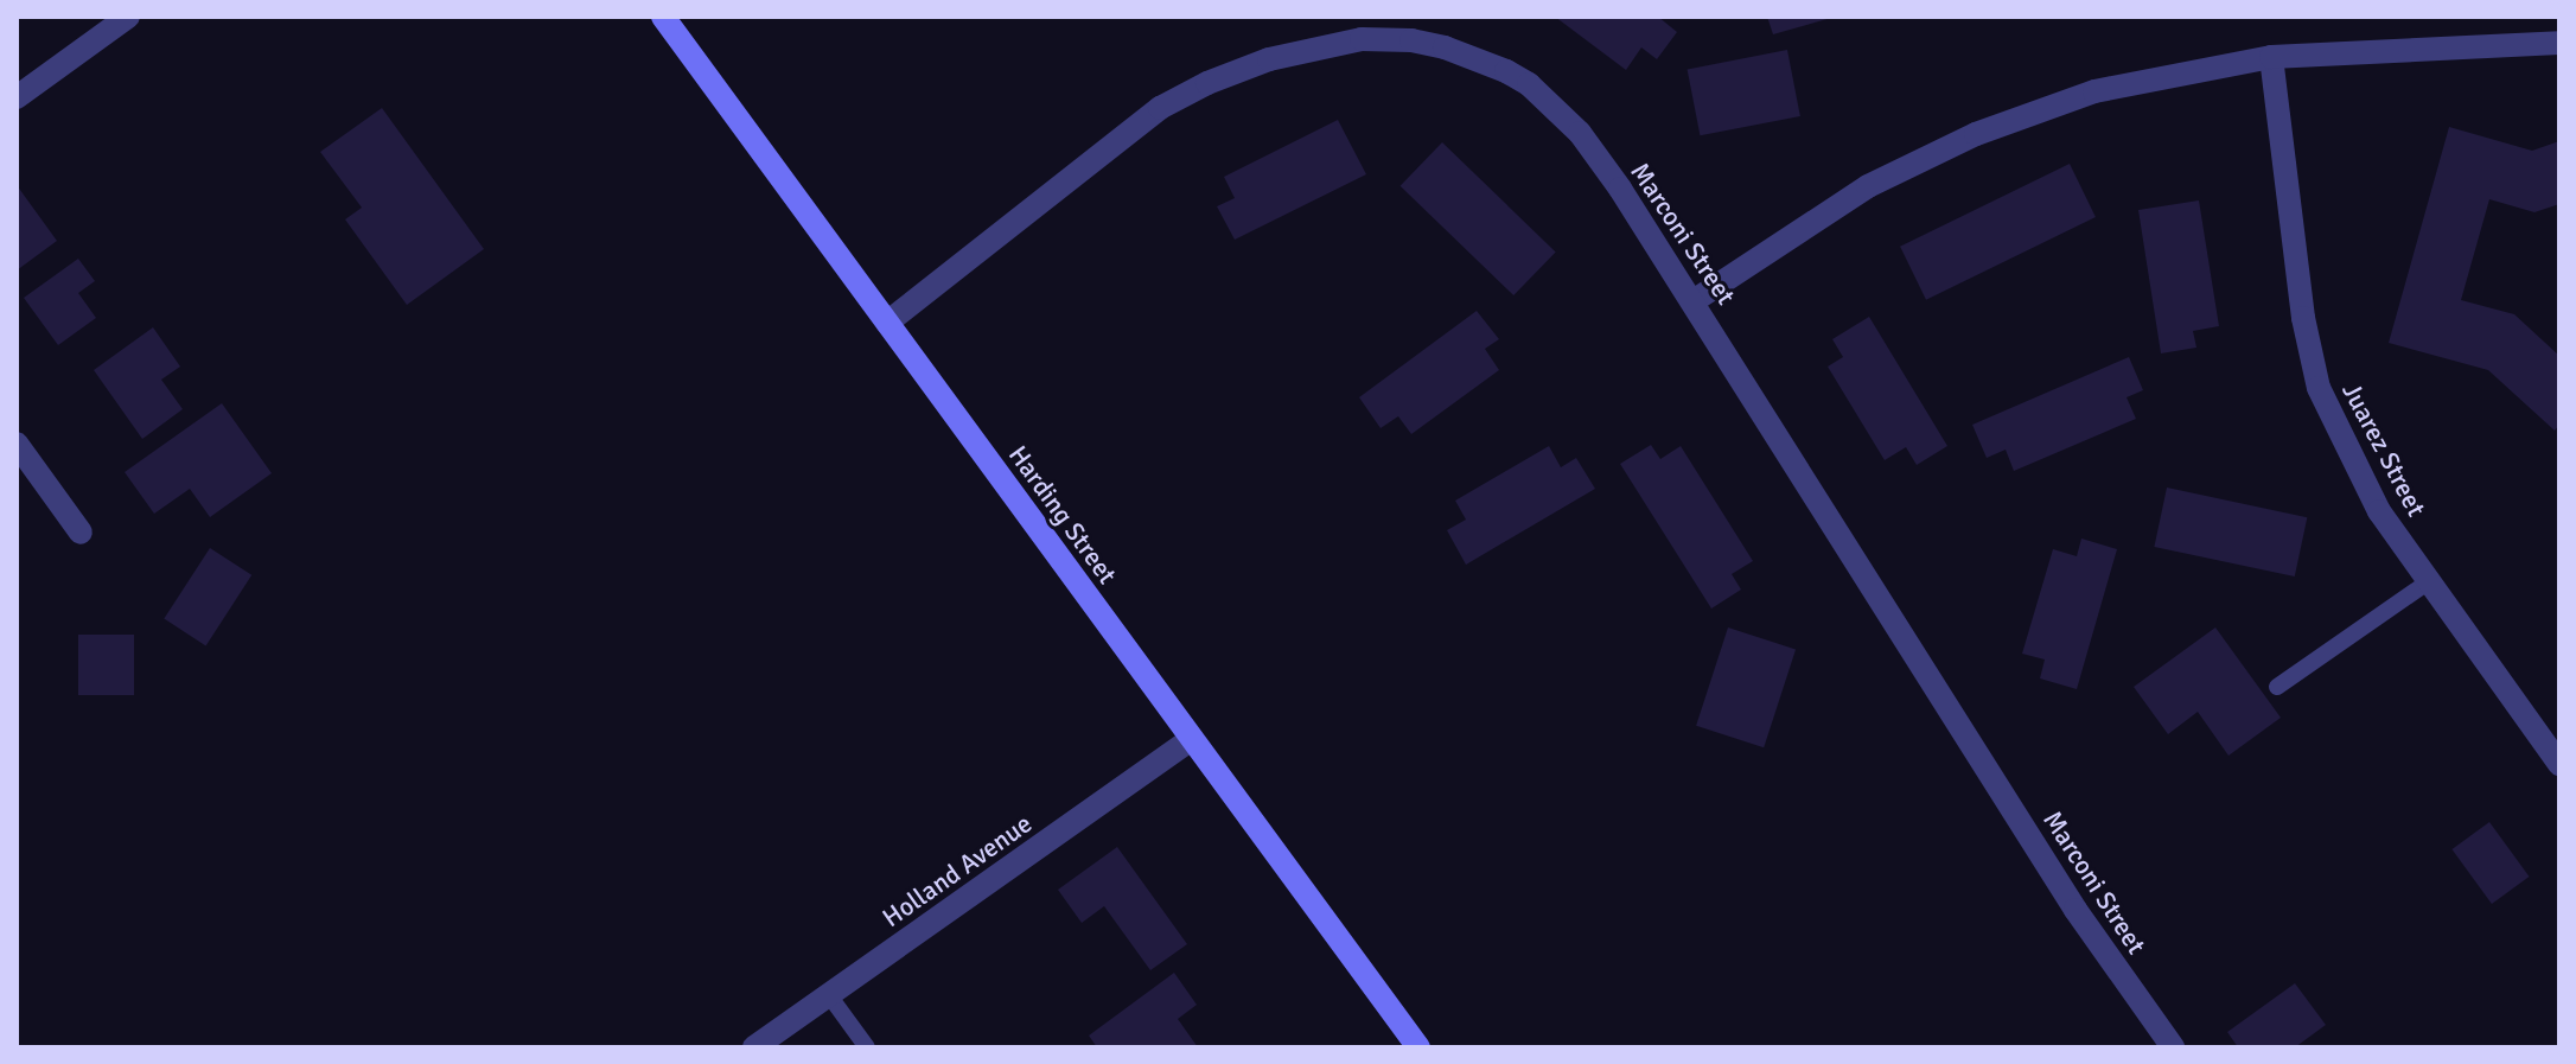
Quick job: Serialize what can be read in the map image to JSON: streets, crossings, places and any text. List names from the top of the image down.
{
  "streets": {
    "street": [
      "Marconi Street",
      "Juarez Street",
      "Harding Street",
      "Holland Avenue"
    ]
  },
  "crossings": [
    ["Marconi Street", "Harding Street"],
    ["Harding Street", "Holland Avenue"]
  ]
}
